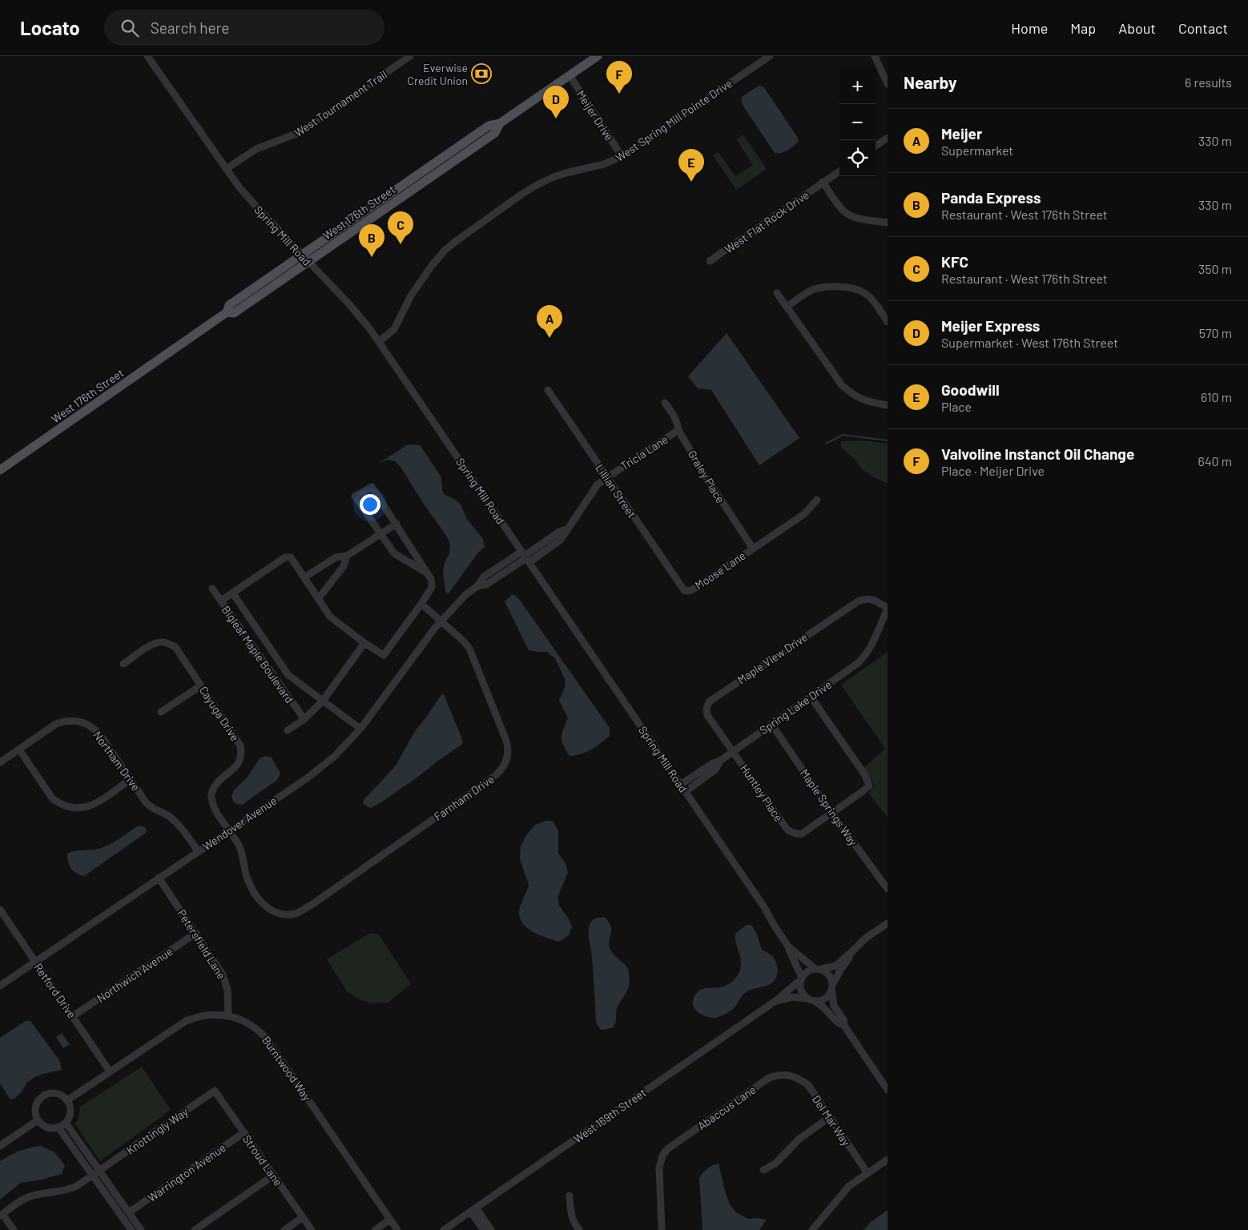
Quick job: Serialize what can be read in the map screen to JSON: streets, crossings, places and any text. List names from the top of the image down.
{
  "streets": {
    "main road": ["West 176th Street"],
    "street": [
      "West Tournament Trail",
      "Meijer Drive",
      "West Spring Mill Pointe Drive",
      "West Flat Rock Drive",
      "Spring Mill Road",
      "Tricia Lane",
      "Graley Place",
      "Lillian Street",
      "Moose Lane",
      "Bigleaf Maple Boulevard",
      "Maple View Drive",
      "Spring Lake Drive",
      "Cayuga Drive",
      "Northam Drive",
      "Huntley Place",
      "Farnham Drive",
      "Maple Springs Way",
      "Wendover Avenue",
      "Petersfield Lane",
      "Northwich Avenue",
      "Retford Drive",
      "Burntwood Way",
      "Abaccus Lane",
      "West 169th Street",
      "Del Mar Way",
      "Knottingly Way",
      "Stroud Lane",
      "Warrington Avenue"
    ]
  },
  "crossings": [
    ["West Tournament Trail", "Spring Mill Road"],
    ["Meijer Drive", "West Spring Mill Pointe Drive"],
    ["Meijer Drive", "West 176th Street"],
    ["West Spring Mill Pointe Drive", "Spring Mill Road"],
    ["West 176th Street", "Spring Mill Road"],
    ["Spring Mill Road", "Tricia Lane"],
    ["Spring Mill Road", "Spring Lake Drive"],
    ["Spring Mill Road", "Wendover Avenue"],
    ["Spring Mill Road", "West 169th Street"],
    ["Tricia Lane", "Graley Place"],
    ["Tricia Lane", "Lillian Street"],
    ["Tricia Lane", "Wendover Avenue"],
    ["Graley Place", "Moose Lane"],
    ["Lillian Street", "Moose Lane"],
    ["Bigleaf Maple Boulevard", "Wendover Avenue"],
    ["Maple View Drive", "Spring Lake Drive"],
    ["Maple View Drive", "Huntley Place"],
    ["Spring Lake Drive", "Huntley Place"],
    ["Spring Lake Drive", "Maple Springs Way"],
    ["Cayuga Drive", "Farnham Drive"],
    ["Cayuga Drive", "Wendover Avenue"],
    ["Northam Drive", "Wendover Avenue"],
    ["Huntley Place", "Maple Springs Way"],
    ["Farnham Drive", "Wendover Avenue"],
    ["Wendover Avenue", "Petersfield Lane"],
    ["Wendover Avenue", "Retford Drive"],
    ["Petersfield Lane", "Northwich Avenue"],
    ["Petersfield Lane", "Burntwood Way"],
    ["Northwich Avenue", "Retford Drive"],
    ["Retford Drive", "Burntwood Way"],
    ["Abaccus Lane", "Del Mar Way"],
    ["Knottingly Way", "Stroud Lane"],
    ["Stroud Lane", "Warrington Avenue"]
  ],
  "places": {
    "bank": ["Everwise Credit Union"]
  },
  "page": {
    "header": "Locato",
    "search": "Search here",
    "nav": [
      "Home",
      "Map",
      "About",
      "Contact"
    ],
    "heading": ["Nearby", "6 results"],
    "pins": [
      "F",
      "D",
      "E",
      "C",
      "B",
      "A"
    ],
    "map_buttons": ["+", "−"],
    "list": [
      {
        "mark": "A",
        "name": "Meijer",
        "note": "Supermarket",
        "value": "330 m"
      },
      {
        "mark": "B",
        "name": "Panda Express",
        "note": "Restaurant · West 176th Street",
        "value": "330 m"
      },
      {
        "mark": "C",
        "name": "KFC",
        "note": "Restaurant · West 176th Street",
        "value": "350 m"
      },
      {
        "mark": "D",
        "name": "Meijer Express",
        "note": "Supermarket · West 176th Street",
        "value": "570 m"
      },
      {
        "mark": "E",
        "name": "Goodwill",
        "note": "Place",
        "value": "610 m"
      },
      {
        "mark": "F",
        "name": "Valvoline Instanct Oil Change",
        "note": "Place · Meijer Drive",
        "value": "640 m"
      }
    ]
  }
}
